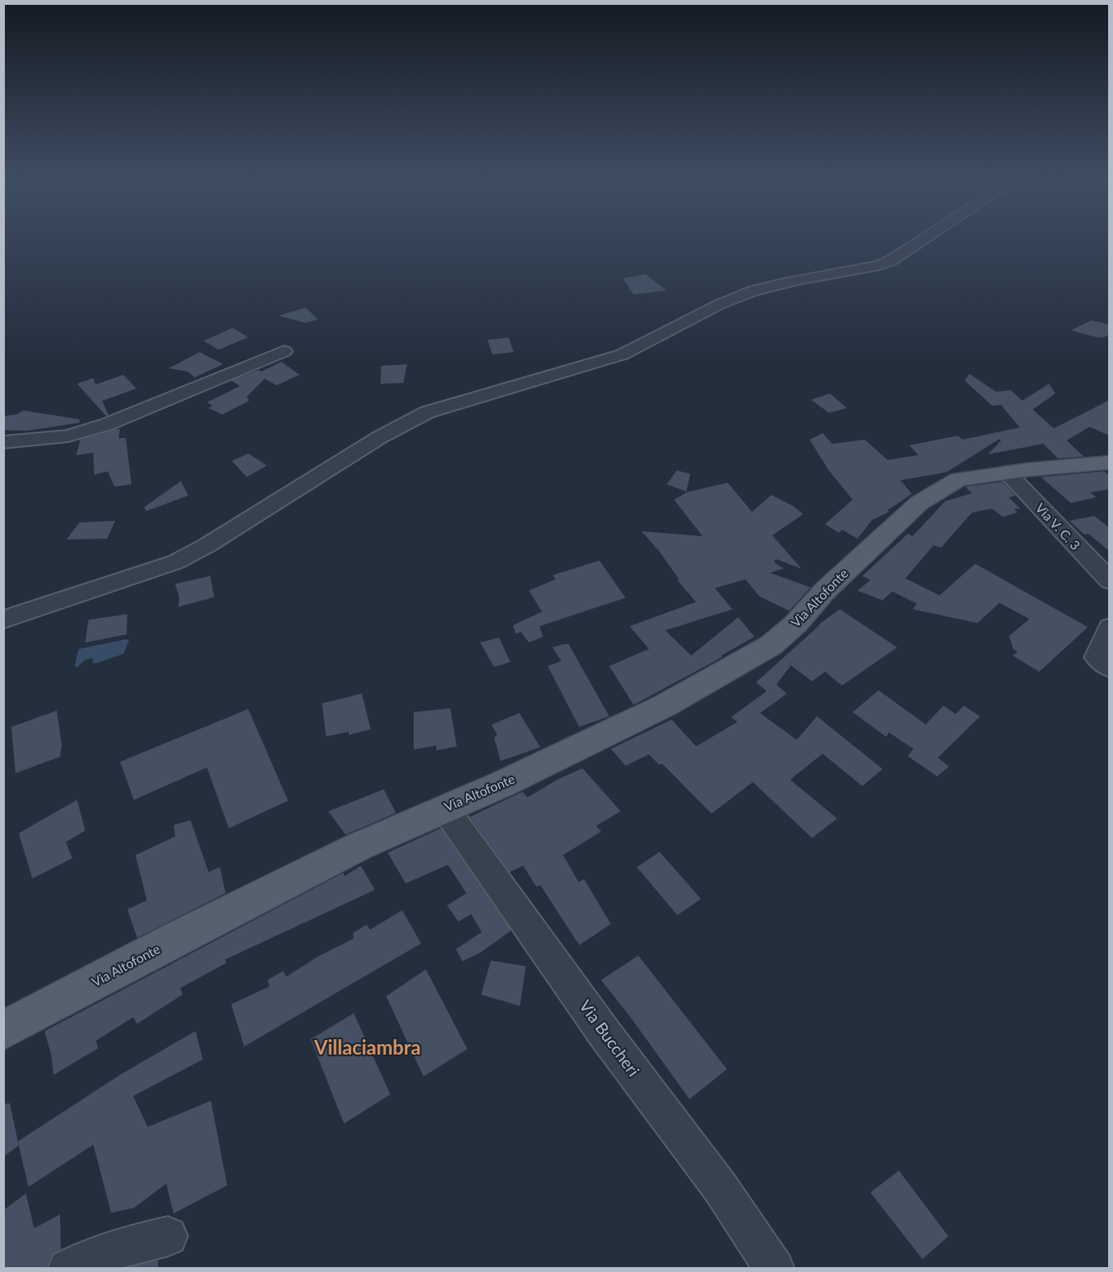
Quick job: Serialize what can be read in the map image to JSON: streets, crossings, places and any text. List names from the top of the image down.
{
  "streets": {
    "main road": ["Via Altofonte"],
    "street": ["Via V. C. 3", "Via Buccheri"]
  },
  "crossings": [
    ["Via V. C. 3", "Via Altofonte"],
    ["Via Altofonte", "Via Buccheri"]
  ],
  "districts": ["Villaciambra"]
}
